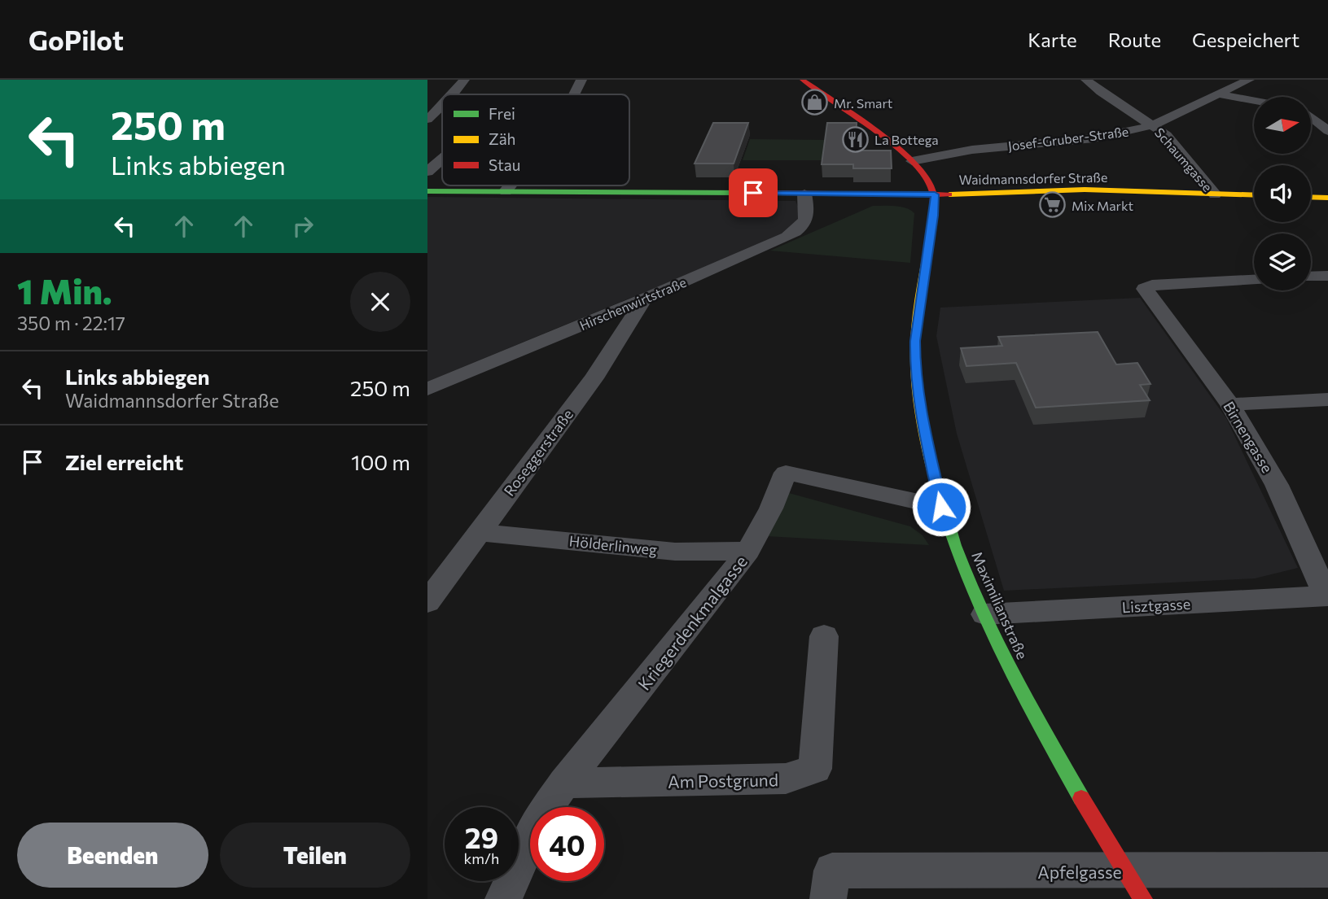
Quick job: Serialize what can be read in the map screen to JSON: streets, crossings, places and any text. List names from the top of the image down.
{
  "streets": {
    "street": [
      "Josef-Gruber-Straße",
      "Schaumgasse",
      "Waidmannsdorfer Straße",
      "Hirschenwirtstraße",
      "Birnengasse",
      "Roseggerstraße",
      "Hölderlinweg",
      "Maximilianstraße",
      "Lisztgasse",
      "Kriegerdenkmalgasse",
      "Am Postgrund",
      "Apfelgasse"
    ]
  },
  "crossings": [
    ["Josef-Gruber-Straße", "Schaumgasse"],
    ["Schaumgasse", "Waidmannsdorfer Straße"],
    ["Waidmannsdorfer Straße", "Hirschenwirtstraße"],
    ["Waidmannsdorfer Straße", "Maximilianstraße"],
    ["Hirschenwirtstraße", "Roseggerstraße"],
    ["Birnengasse", "Lisztgasse"],
    ["Roseggerstraße", "Hölderlinweg"],
    ["Hölderlinweg", "Kriegerdenkmalgasse"],
    ["Maximilianstraße", "Lisztgasse"],
    ["Maximilianstraße", "Kriegerdenkmalgasse"],
    ["Maximilianstraße", "Apfelgasse"],
    ["Kriegerdenkmalgasse", "Am Postgrund"]
  ],
  "places": {
    "shop": ["Mr. Smart"],
    "restaurant": ["La Bottega"],
    "supermarket": ["Mix Markt"]
  },
  "legend": ["Frei", "Zäh", "Stau"],
  "north": "right",
  "page": {
    "header": "GoPilot",
    "nav": ["Karte", "Route", "Gespeichert"],
    "turn": ["250 m", "Links abbiegen"],
    "heading": ["1 Min.", "350 m · 22:17"],
    "list": [
      {
        "name": "Links abbiegen",
        "note": "Waidmannsdorfer Straße",
        "value": "250 m"
      },
      {
        "name": "Ziel erreicht",
        "value": "100 m"
      }
    ],
    "speed": "29 km/h",
    "limit": "40",
    "buttons": ["Beenden", "Teilen"]
  }
}
